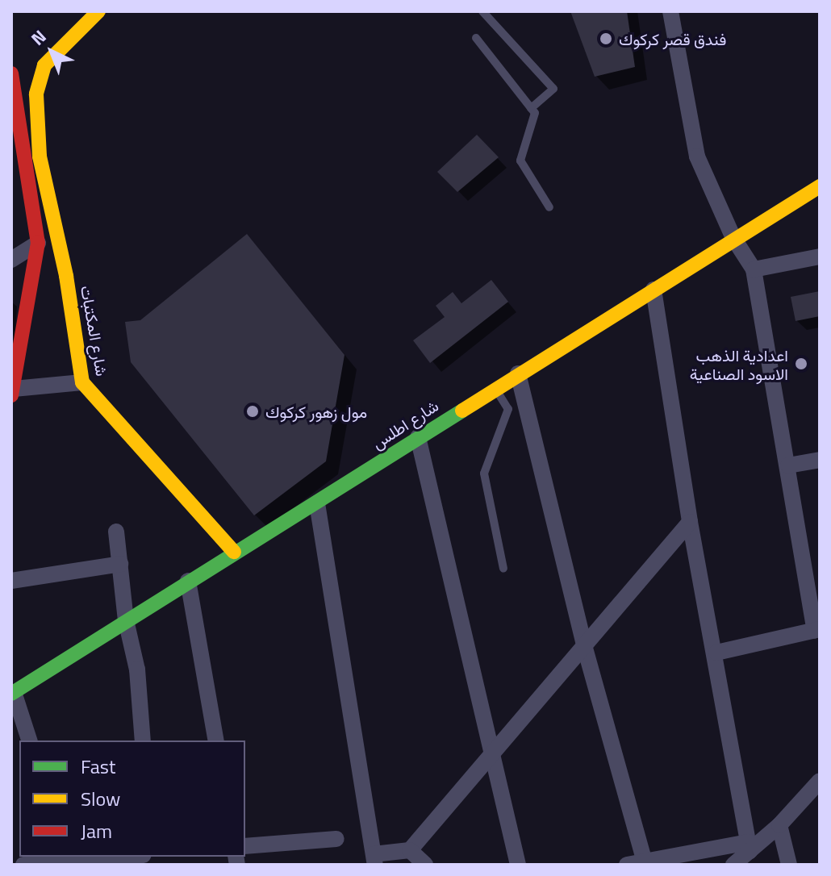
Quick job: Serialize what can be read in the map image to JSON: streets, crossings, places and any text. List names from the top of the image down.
{
  "streets": {
    "street": ["شارع المكتبات", "شارع اطلس"]
  },
  "crossings": [
    ["شارع المكتبات", "شارع اطلس"]
  ],
  "places": ["فندق قصر كركوك", "اعدادية الذهب الاسود الصناعية", "مول زهور كركوك"],
  "legend": ["Fast", "Slow", "Jam"],
  "north": "top left"
}
